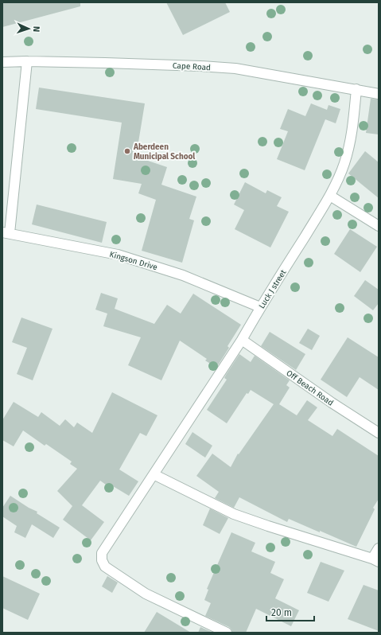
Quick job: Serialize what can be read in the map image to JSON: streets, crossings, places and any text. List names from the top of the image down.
{
  "streets": {
    "street": [
      "Cape Road",
      "Kingson Drive",
      "Luck J street",
      "Off Beach Road"
    ]
  },
  "crossings": [
    ["Cape Road", "Luck J street"],
    ["Kingson Drive", "Luck J street"],
    ["Luck J street", "Off Beach Road"]
  ],
  "places": ["Aberdeen Municipal School"],
  "scale_bar": "20 m",
  "north": "right"
}
